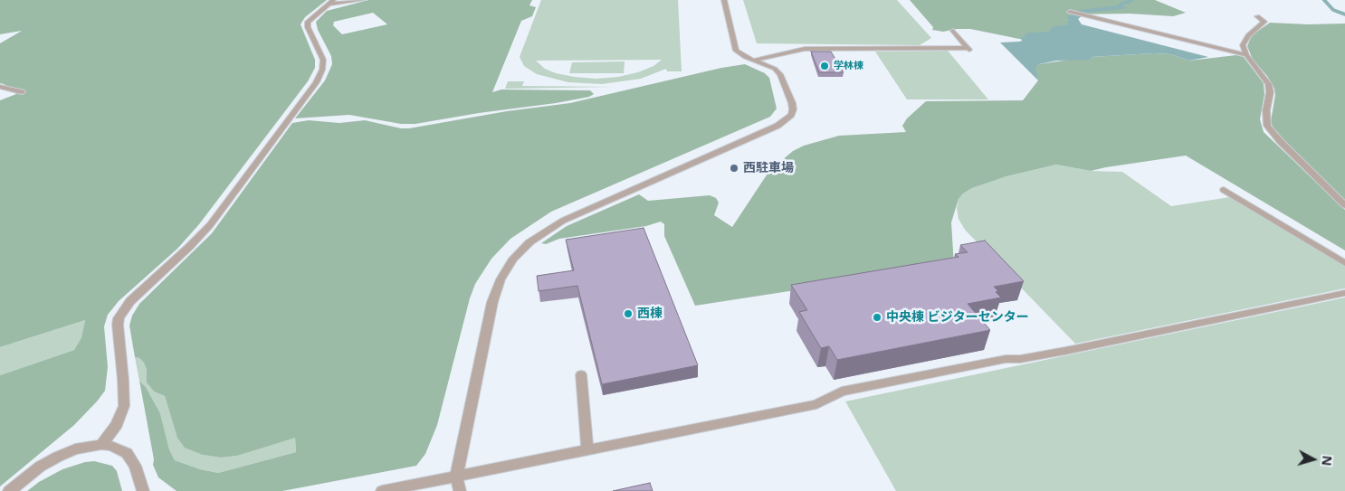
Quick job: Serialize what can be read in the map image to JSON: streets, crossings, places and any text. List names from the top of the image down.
{
  "places": [
    "学林棟",
    "西駐車場",
    "西棟",
    "中央棟 ビジターセンター"
  ],
  "north": "right"
}
